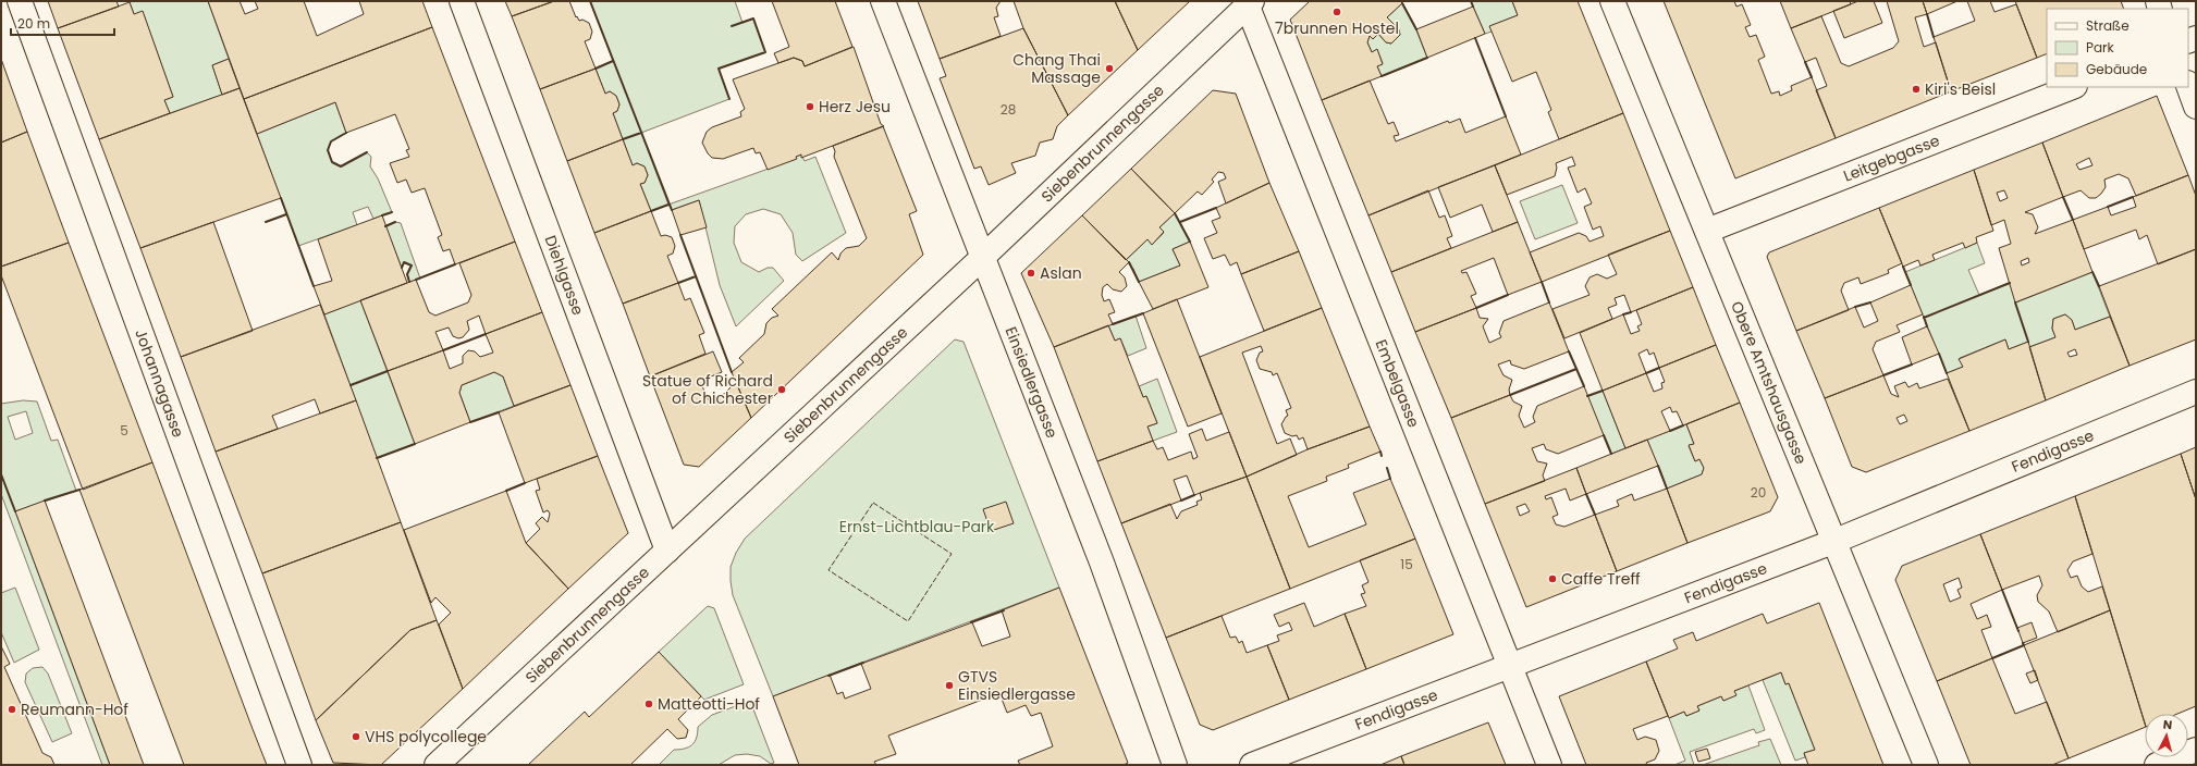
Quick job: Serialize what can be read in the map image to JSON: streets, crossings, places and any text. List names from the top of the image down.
{
  "streets": {
    "street": [
      "Siebenbrunnengasse",
      "Leitgebgasse",
      "Diehlgasse",
      "Einsiedlergasse",
      "Johannagasse",
      "Embelgasse",
      "Obere Amtshausgasse",
      "Fendigasse"
    ]
  },
  "crossings": [
    ["Siebenbrunnengasse", "Diehlgasse"],
    ["Siebenbrunnengasse", "Einsiedlergasse"],
    ["Siebenbrunnengasse", "Embelgasse"],
    ["Leitgebgasse", "Obere Amtshausgasse"],
    ["Embelgasse", "Fendigasse"],
    ["Obere Amtshausgasse", "Fendigasse"]
  ],
  "parks": ["Ernst-Lichtblau-Park"],
  "places": [
    "7brunnen Hostel",
    "Chang Thai Massage",
    "Kiri's Beisl",
    "Herz Jesu",
    "Aslan",
    "Statue of Richard of Chichester",
    "Caffe Treff",
    "GTVS Einsiedlergasse",
    "Matteotti-Hof",
    "Reumann-Hof",
    "VHS polycollege"
  ],
  "house_numbers": [
    "28",
    "5",
    "20",
    "15"
  ],
  "legend": ["Straße", "Park", "Gebäude"],
  "scale_bar": "20 m",
  "north": "top"
}
